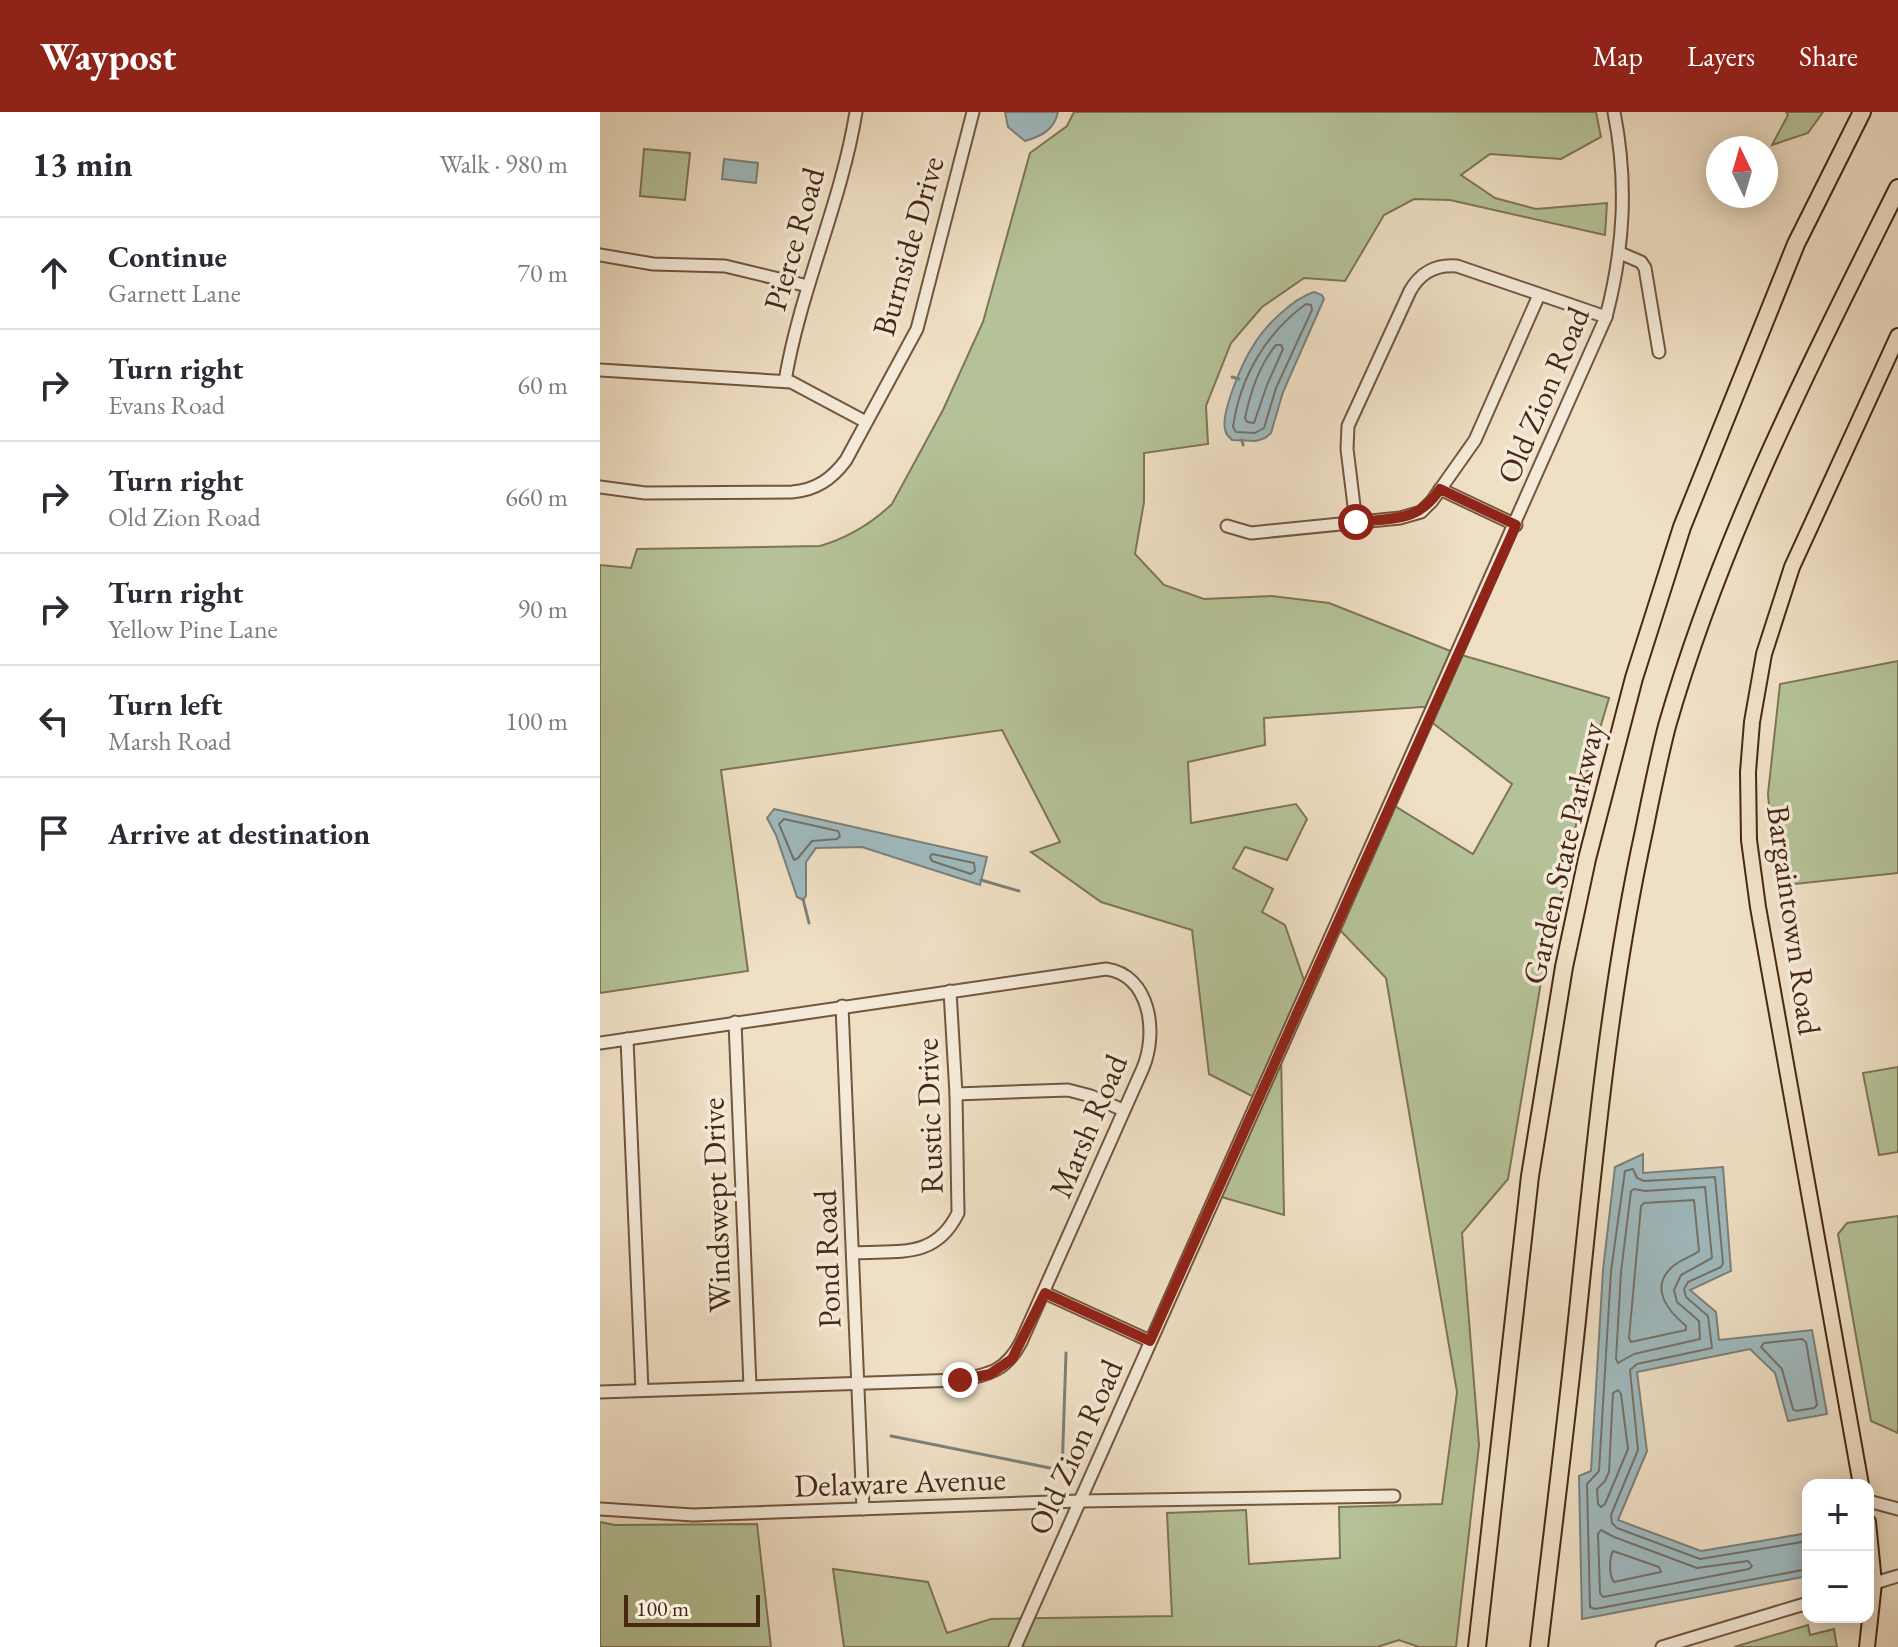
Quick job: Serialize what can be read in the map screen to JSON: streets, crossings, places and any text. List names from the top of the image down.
{
  "streets": {
    "highway": ["Garden State Parkway"],
    "main road": ["Bargaintown Road"],
    "street": [
      "Pierce Road",
      "Burnside Drive",
      "Old Zion Road",
      "Rustic Drive",
      "Marsh Road",
      "Windswept Drive",
      "Pond Road",
      "Delaware Avenue"
    ]
  },
  "crossings": [
    ["Old Zion Road", "Delaware Avenue"],
    ["Rustic Drive", "Marsh Road"],
    ["Rustic Drive", "Pond Road"],
    ["Marsh Road", "Windswept Drive"],
    ["Marsh Road", "Pond Road"],
    ["Pond Road", "Delaware Avenue"]
  ],
  "scale_bar": "100 m",
  "north": "top",
  "page": {
    "header": "Waypost",
    "nav": ["Map", "Layers", "Share"],
    "heading": ["13 min", "Walk · 980 m"],
    "list": [
      ["Continue", "Garnett Lane", "70 m"],
      ["Turn right", "Evans Road", "60 m"],
      ["Turn right", "Old Zion Road", "660 m"],
      ["Turn right", "Yellow Pine Lane", "90 m"],
      ["Turn left", "Marsh Road", "100 m"],
      "Arrive at destination"
    ],
    "map_buttons": ["+", "−"],
    "scale": "100 m"
  }
}
